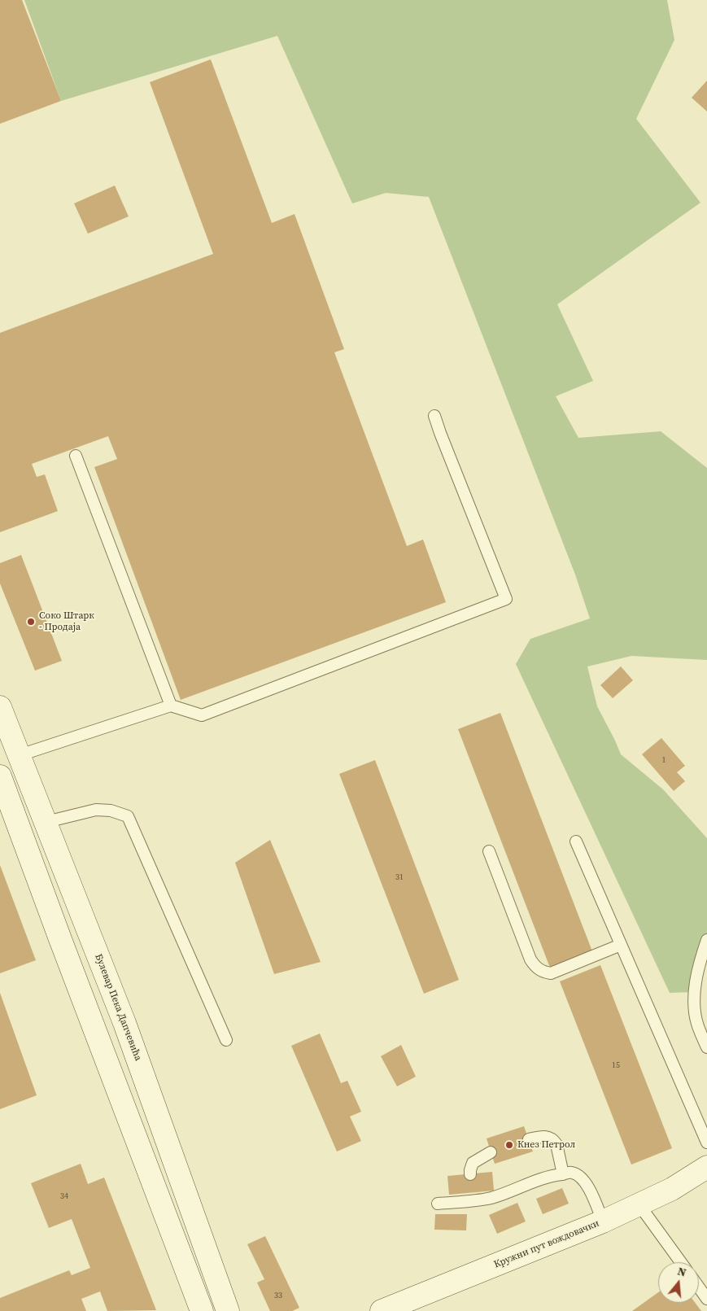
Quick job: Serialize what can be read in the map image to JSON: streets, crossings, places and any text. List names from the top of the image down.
{
  "streets": {
    "street": ["Булевар Пека Дапчевића", "Кружни пут вождовачки"]
  },
  "places": ["Соко Штарк - Продаја", "Кнез Петрол"],
  "house_numbers": [
    "1",
    "31",
    "15",
    "34",
    "33"
  ],
  "north": "top"
}
